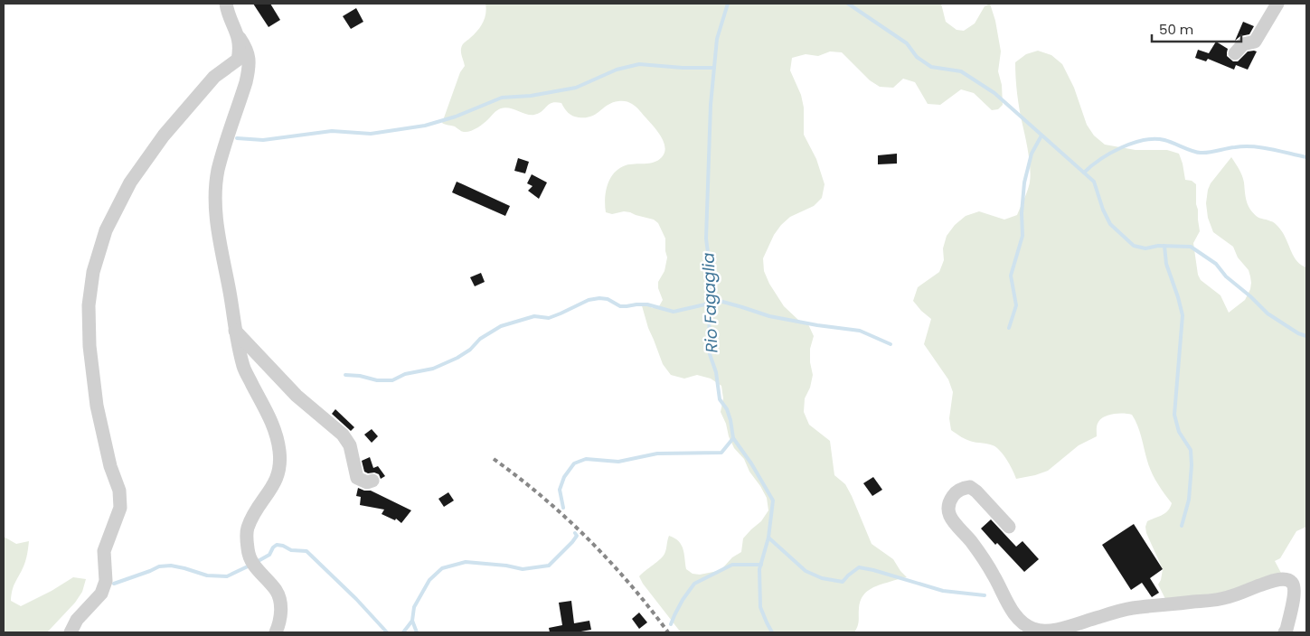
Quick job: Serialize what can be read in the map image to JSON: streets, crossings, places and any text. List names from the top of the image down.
{
  "water": ["Rio Fagaglia"],
  "scale_bar": "50 m"
}
